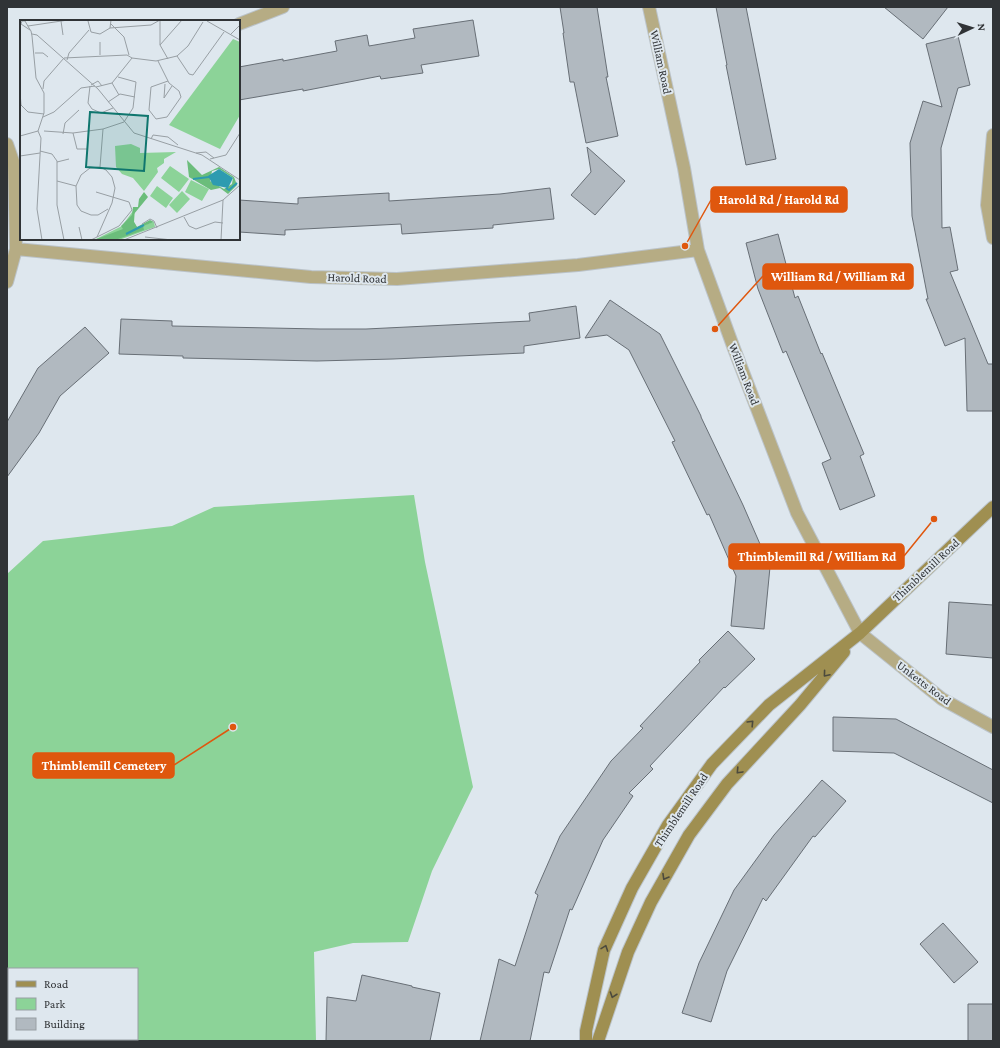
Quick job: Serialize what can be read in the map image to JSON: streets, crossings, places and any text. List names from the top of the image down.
{
  "streets": {
    "main road": ["Thimblemill Road"],
    "street": ["William Road", "Harold Road", "Unketts Road"]
  },
  "crossings": [
    ["William Road", "Harold Road"],
    ["William Road", "Thimblemill Road"],
    ["William Road", "Unketts Road"],
    ["Thimblemill Road", "Unketts Road"]
  ],
  "places": [
    "Harold Rd / Harold Rd",
    "William Rd / William Rd",
    "Thimblemill Rd / William Rd",
    "Thimblemill Cemetery"
  ],
  "legend": ["Road", "Park", "Building"],
  "north": "right"
}
